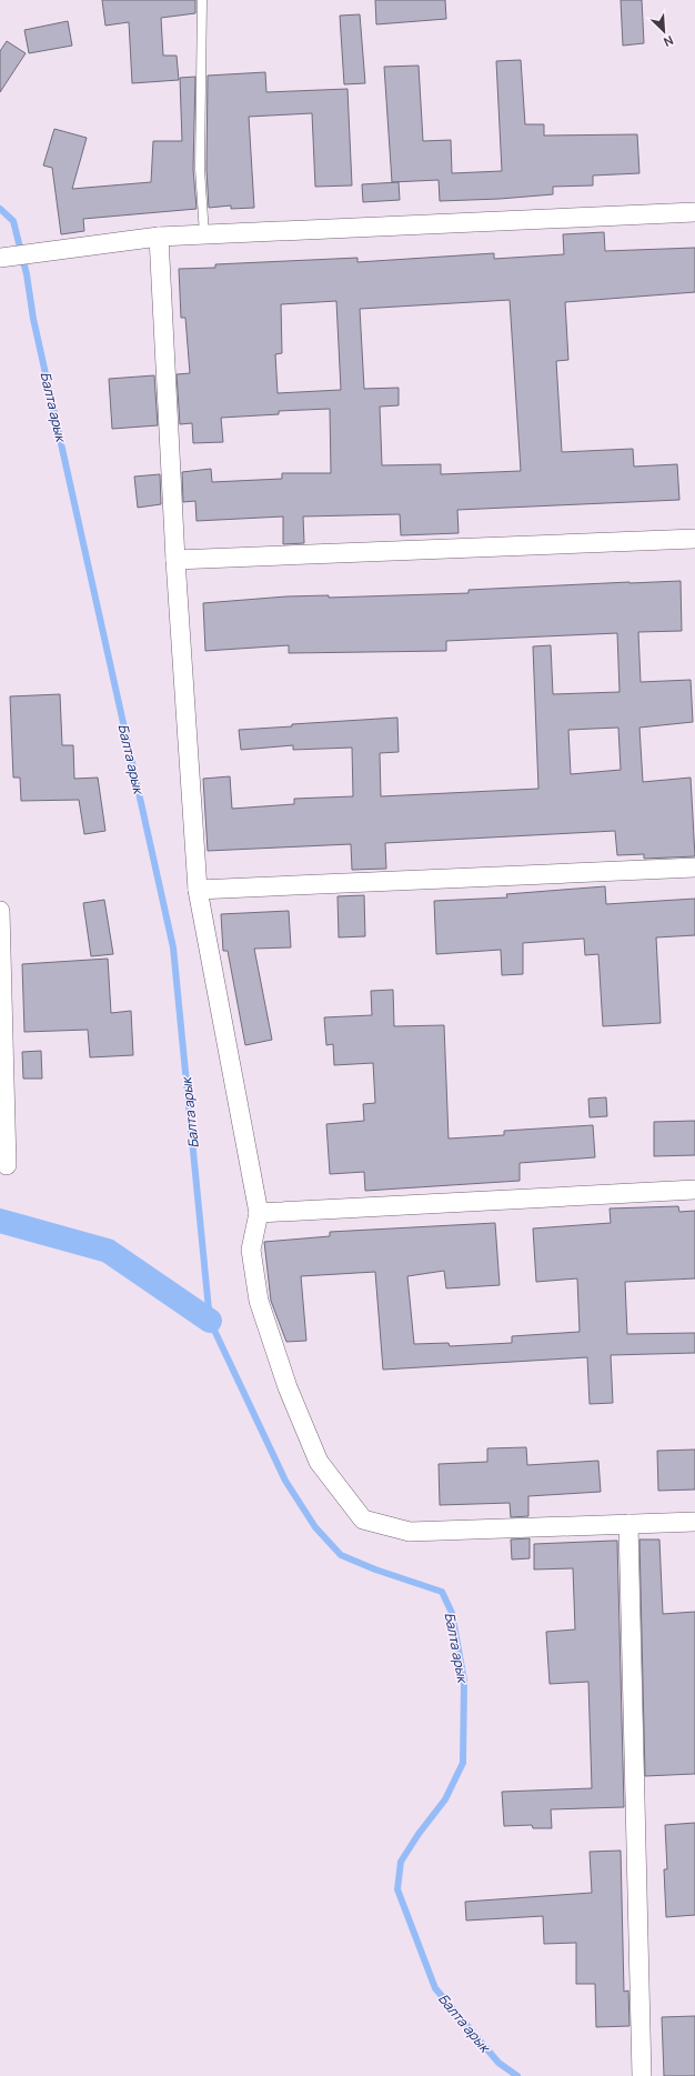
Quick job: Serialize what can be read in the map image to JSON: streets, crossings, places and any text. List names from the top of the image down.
{
  "water": ["Балта арык"],
  "north": "bottom right"
}
